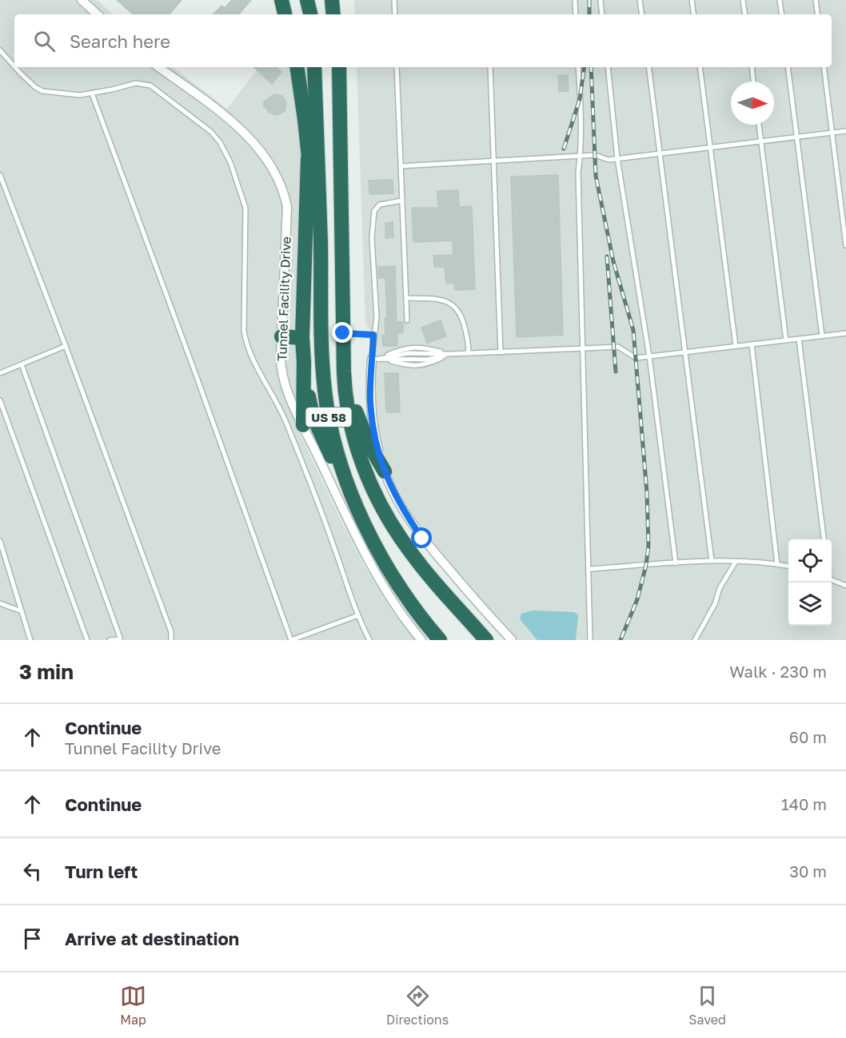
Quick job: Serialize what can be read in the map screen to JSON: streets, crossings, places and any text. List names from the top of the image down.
{
  "streets": {
    "highway": ["US 58"],
    "street": ["Tunnel Facility Drive"]
  },
  "north": "right",
  "page": {
    "search": "Search here",
    "heading": ["3 min", "Walk · 230 m"],
    "list": [
      ["Continue", "Tunnel Facility Drive", "60 m"],
      ["Continue", "140 m"],
      ["Turn left", "30 m"],
      "Arrive at destination"
    ],
    "nav": ["Map", "Directions", "Saved"]
  }
}
